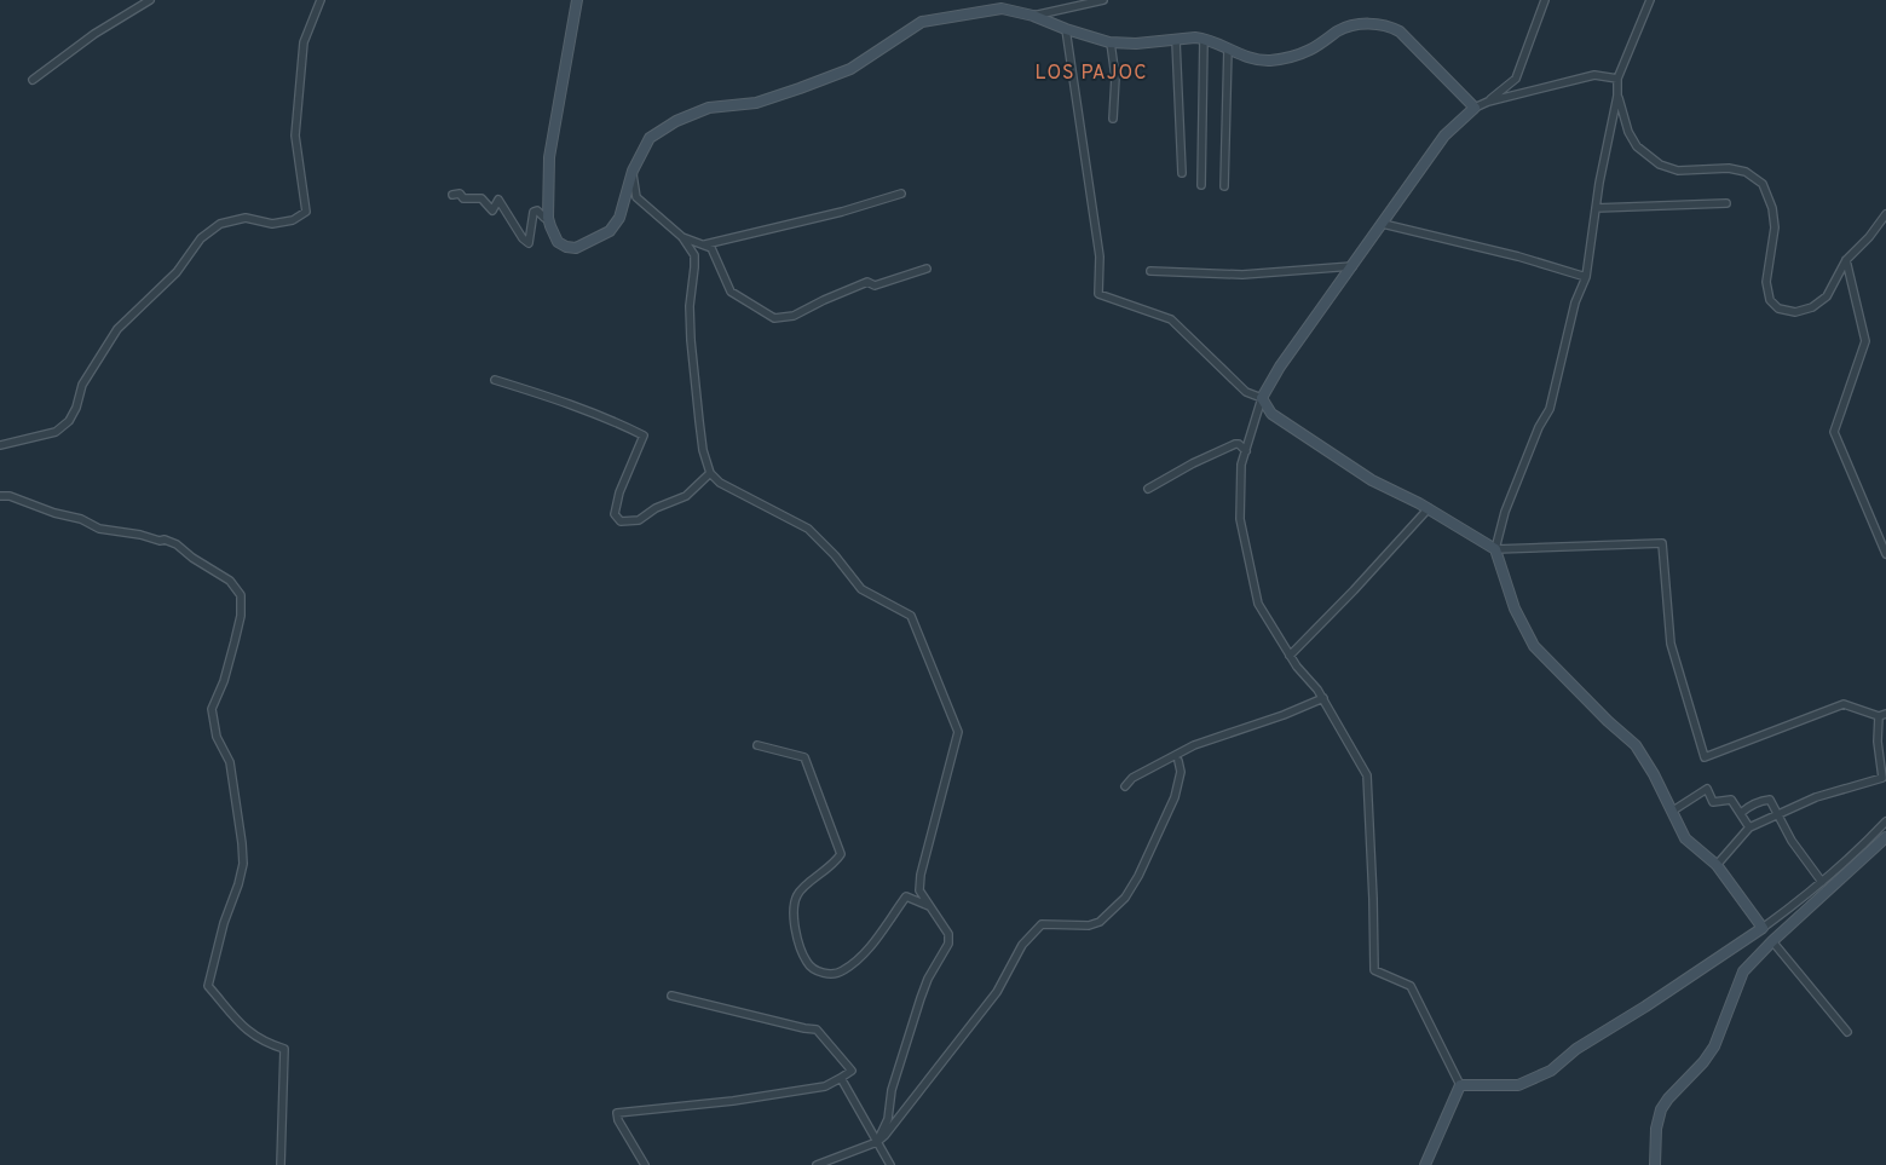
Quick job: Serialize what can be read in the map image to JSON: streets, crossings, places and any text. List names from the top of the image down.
{
  "districts": ["LOS PAJOC"]
}
